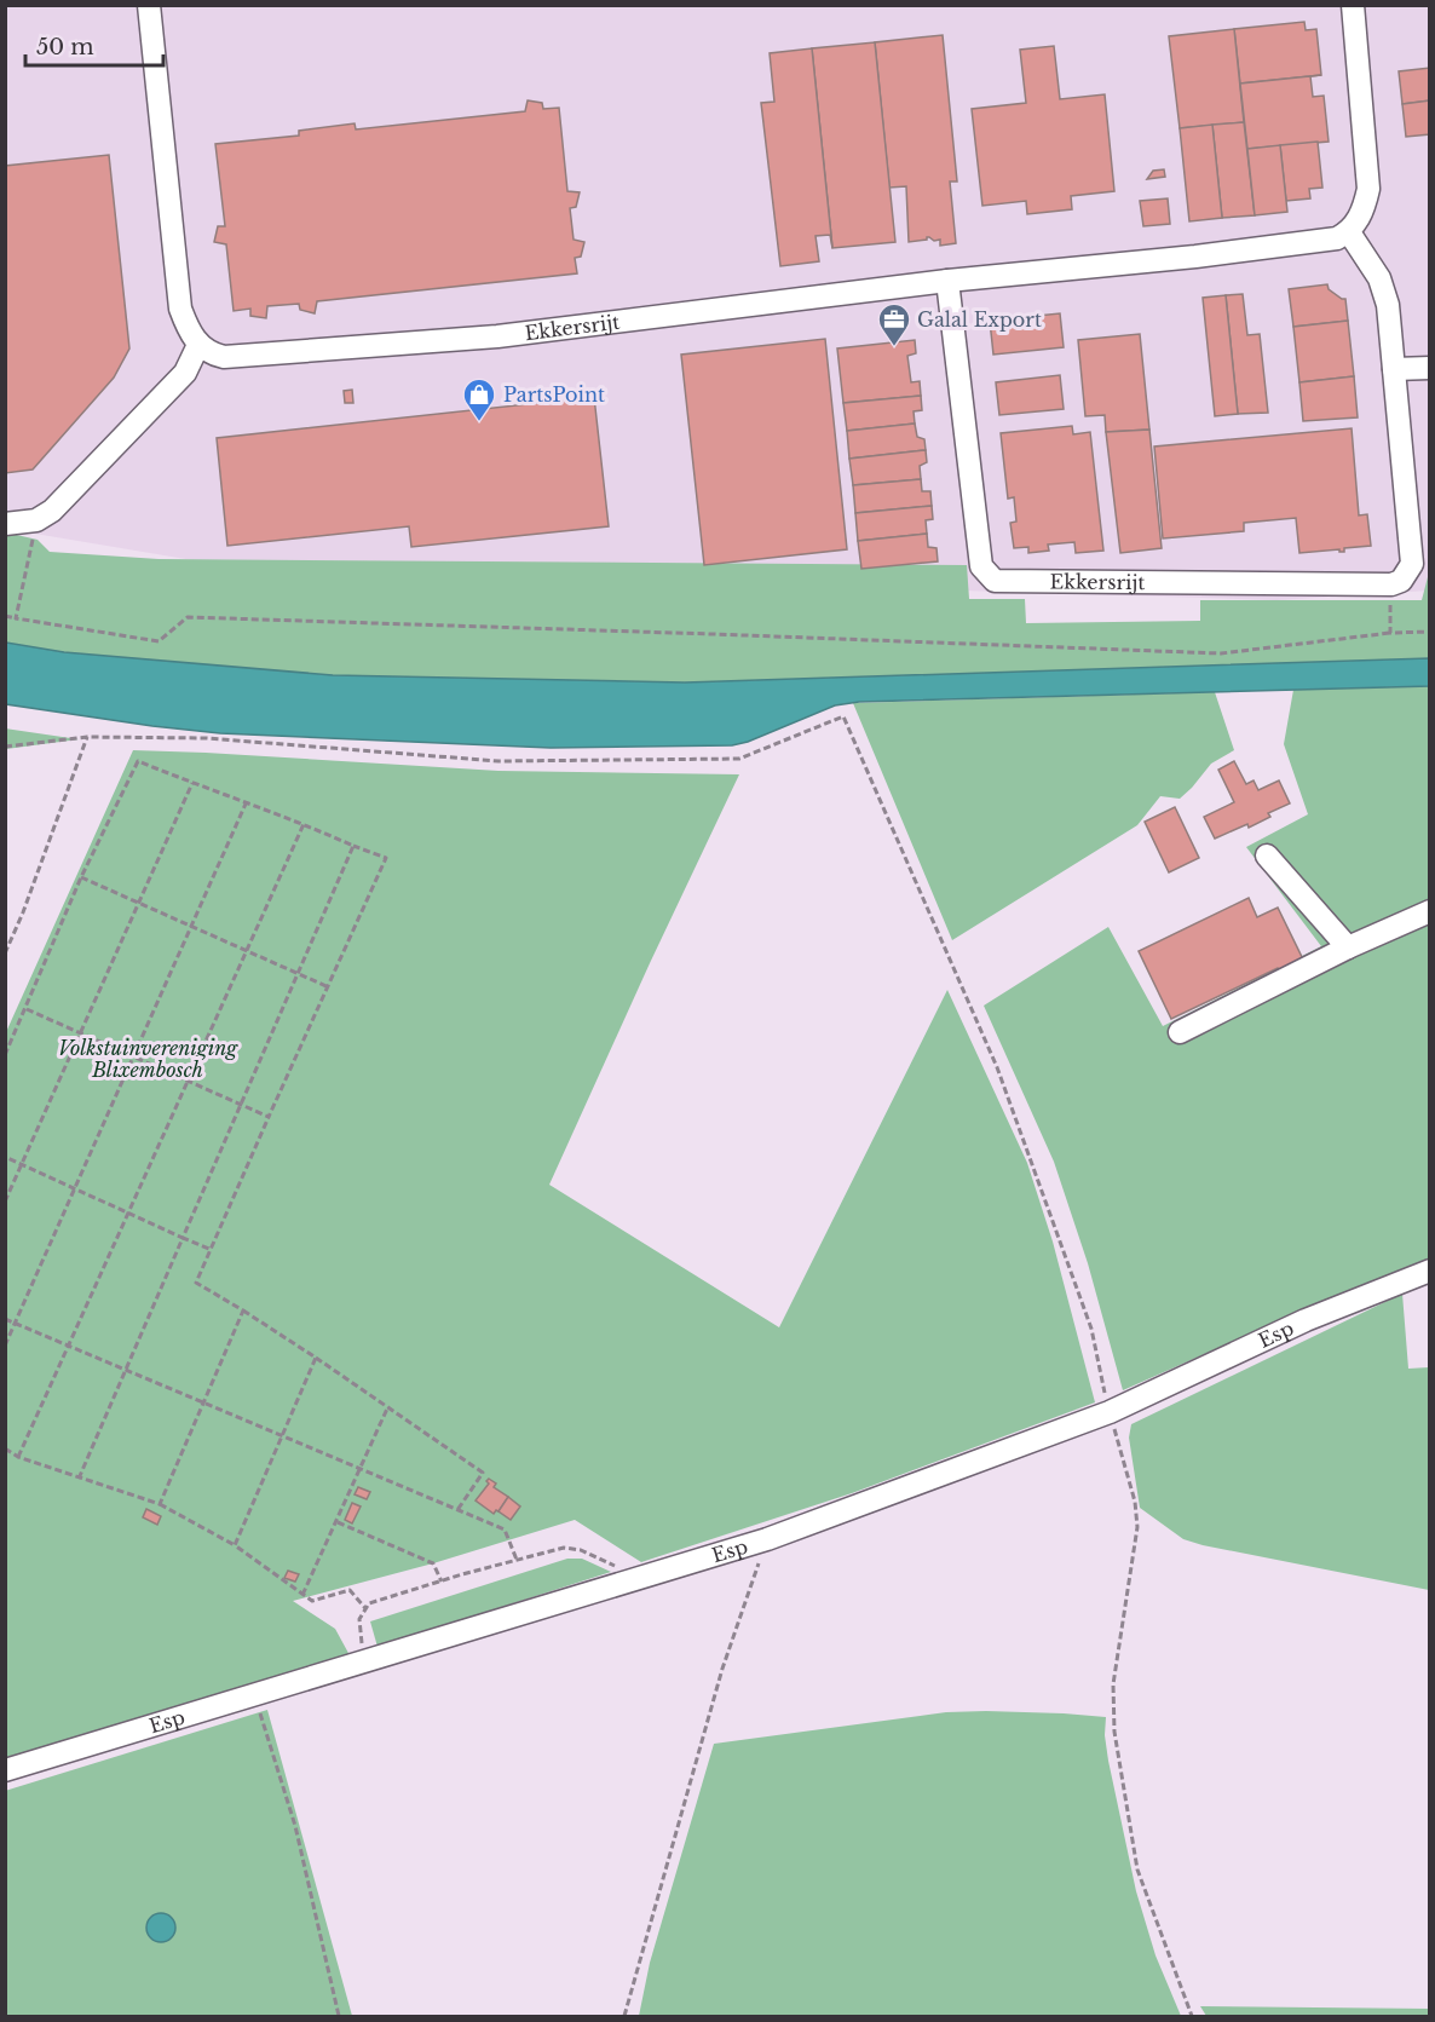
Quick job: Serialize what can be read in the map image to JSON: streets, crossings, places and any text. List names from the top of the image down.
{
  "streets": {
    "street": ["Ekkersrijt", "Esp"]
  },
  "parks": ["Volkstuinvereniging Blixembosch"],
  "places": {
    "office": ["Galal Export"],
    "shop": ["PartsPoint"]
  },
  "scale_bar": "50 m"
}
